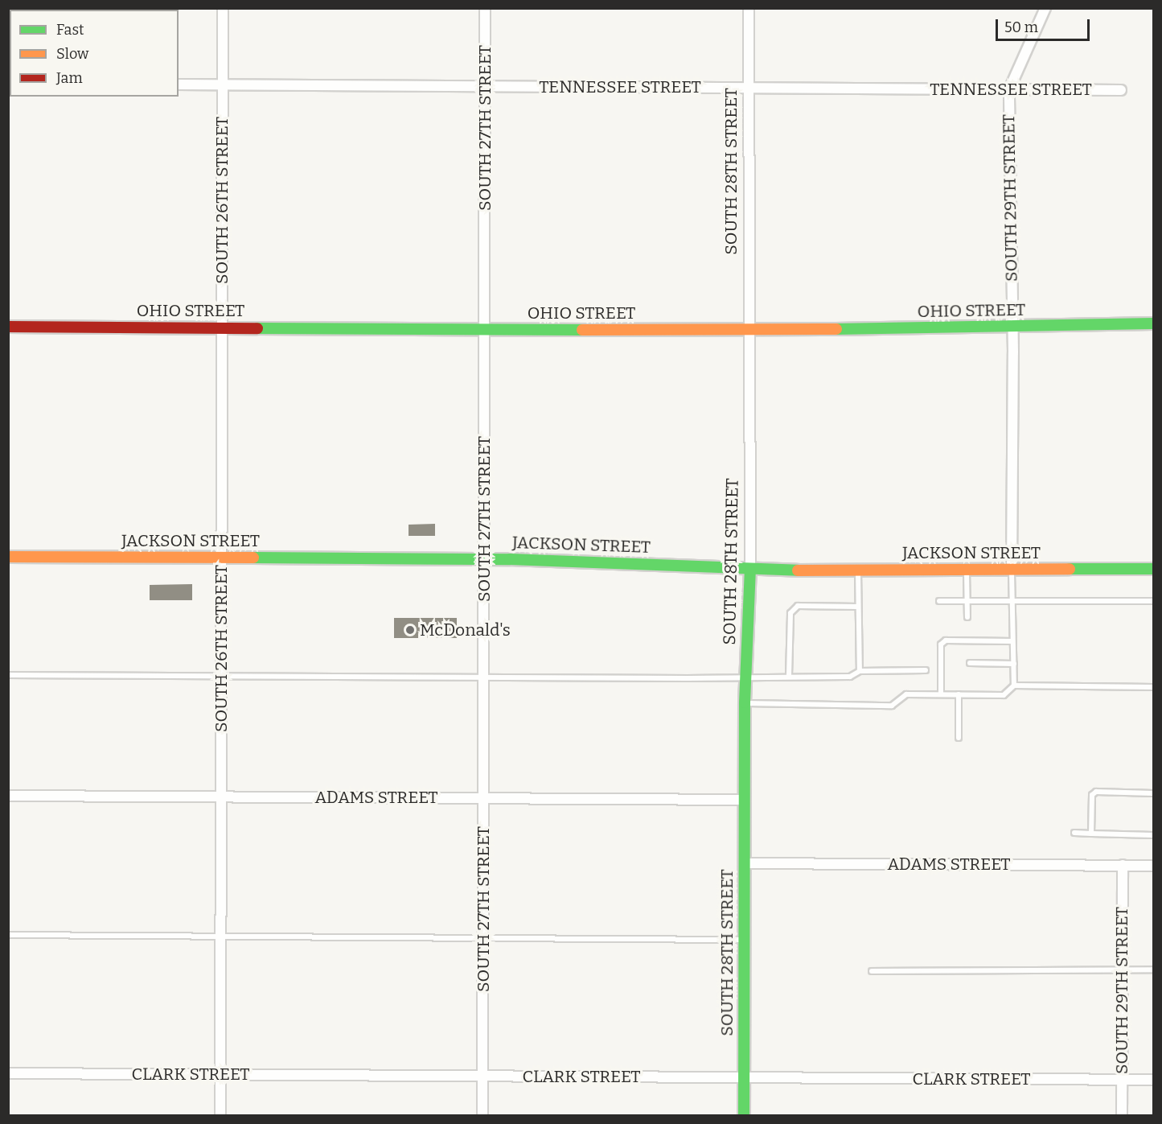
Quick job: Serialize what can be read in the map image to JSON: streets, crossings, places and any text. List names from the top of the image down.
{
  "streets": {
    "main road": ["SOUTH 28TH STREET", "OHIO STREET", "JACKSON STREET"],
    "street": [
      "TENNESSEE STREET",
      "SOUTH 27TH STREET",
      "SOUTH 29TH STREET",
      "SOUTH 26TH STREET",
      "ADAMS STREET",
      "CLARK STREET"
    ]
  },
  "crossings": [
    ["TENNESSEE STREET", "SOUTH 27TH STREET"],
    ["TENNESSEE STREET", "SOUTH 28TH STREET"],
    ["TENNESSEE STREET", "SOUTH 29TH STREET"],
    ["TENNESSEE STREET", "SOUTH 26TH STREET"],
    ["SOUTH 27TH STREET", "OHIO STREET"],
    ["SOUTH 27TH STREET", "JACKSON STREET"],
    ["SOUTH 27TH STREET", "ADAMS STREET"],
    ["SOUTH 27TH STREET", "CLARK STREET"],
    ["SOUTH 28TH STREET", "OHIO STREET"],
    ["SOUTH 28TH STREET", "JACKSON STREET"],
    ["SOUTH 28TH STREET", "ADAMS STREET"],
    ["SOUTH 28TH STREET", "CLARK STREET"],
    ["SOUTH 29TH STREET", "OHIO STREET"],
    ["SOUTH 29TH STREET", "JACKSON STREET"],
    ["SOUTH 29TH STREET", "ADAMS STREET"],
    ["SOUTH 29TH STREET", "CLARK STREET"],
    ["SOUTH 26TH STREET", "OHIO STREET"],
    ["SOUTH 26TH STREET", "JACKSON STREET"],
    ["SOUTH 26TH STREET", "ADAMS STREET"],
    ["SOUTH 26TH STREET", "CLARK STREET"]
  ],
  "places": ["McDonald's"],
  "legend": ["Fast", "Slow", "Jam"],
  "scale_bar": "50 m"
}
